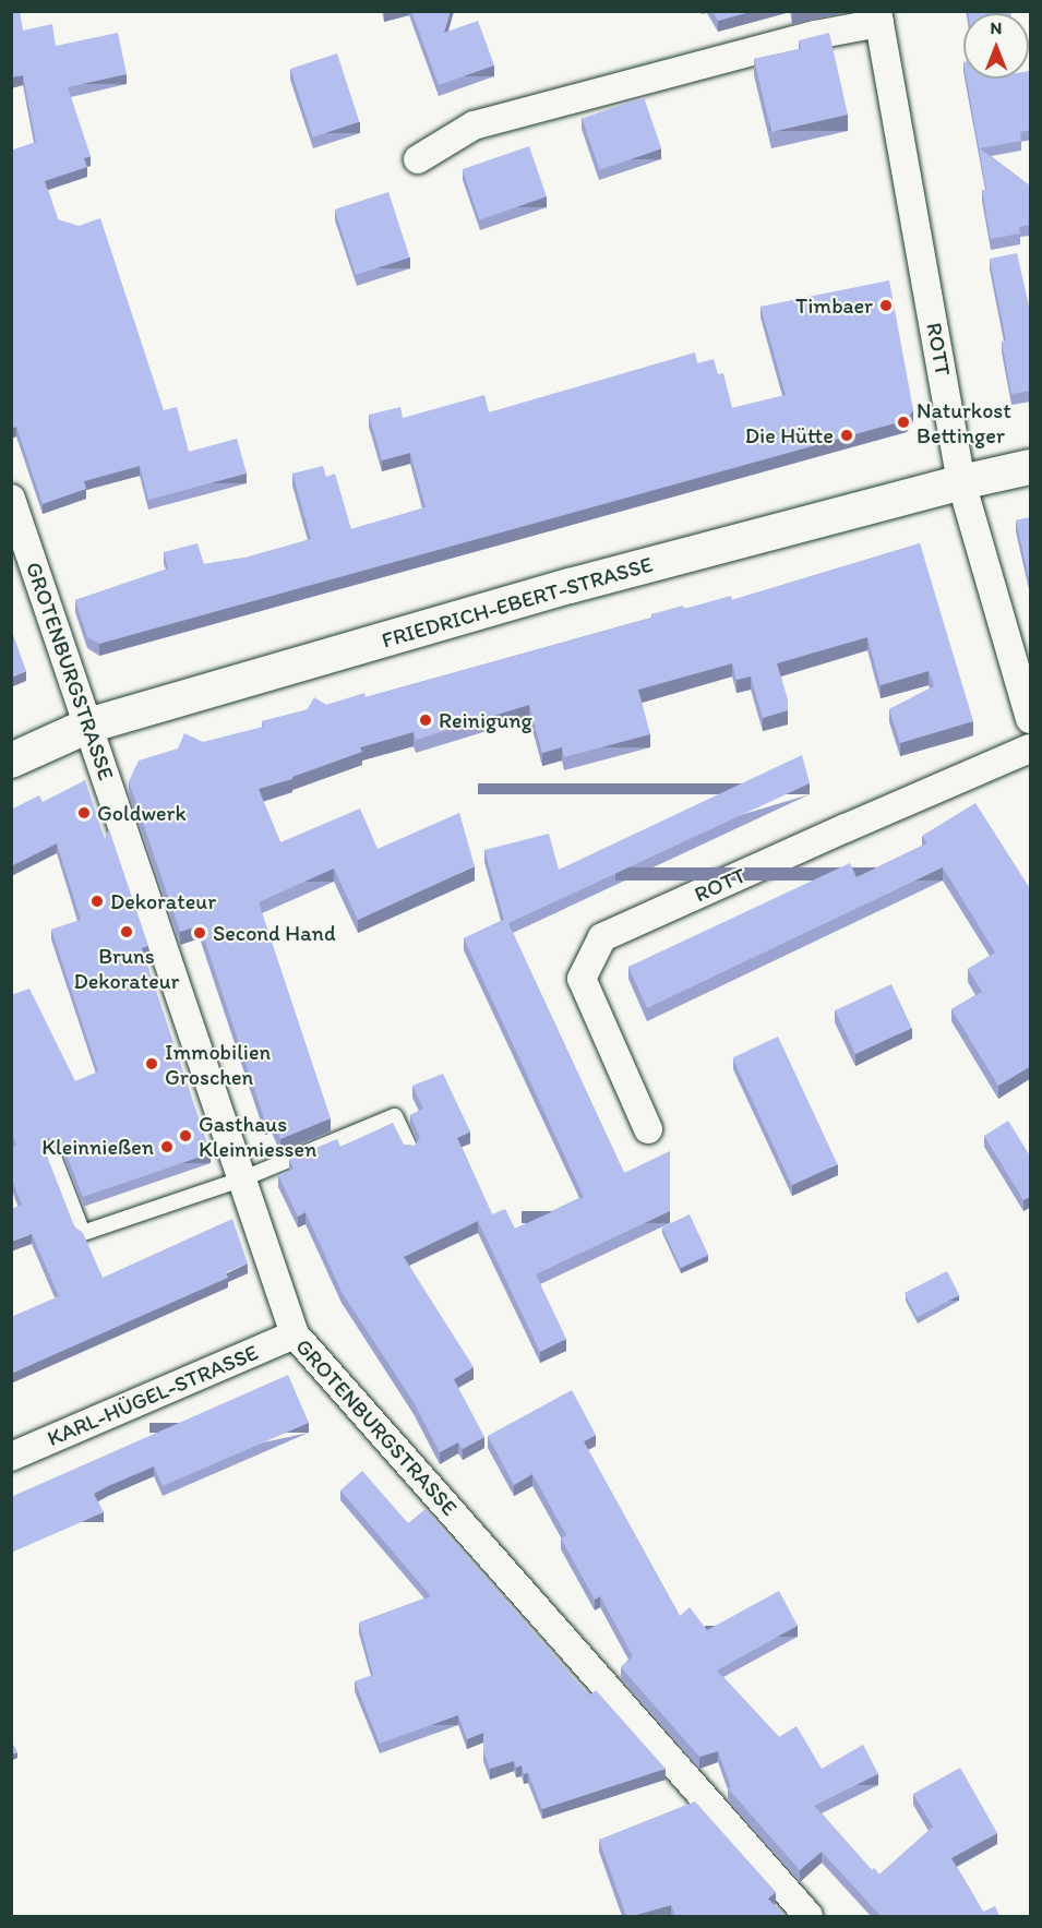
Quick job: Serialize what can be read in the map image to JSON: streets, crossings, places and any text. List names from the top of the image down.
{
  "streets": {
    "street": [
      "ROTT",
      "FRIEDRICH-EBERT-STRASSE",
      "GROTENBURGSTRASSE",
      "KARL-HÜGEL-STRASSE"
    ]
  },
  "crossings": [
    ["ROTT", "FRIEDRICH-EBERT-STRASSE"],
    ["FRIEDRICH-EBERT-STRASSE", "GROTENBURGSTRASSE"],
    ["GROTENBURGSTRASSE", "KARL-HÜGEL-STRASSE"]
  ],
  "places": [
    "Timbaer",
    "Naturkost Bettinger",
    "Die Hütte",
    "Reinigung",
    "Goldwerk",
    "Dekorateur",
    "Bruns Dekorateur",
    "Second Hand",
    "Immobilien Groschen",
    "Gasthaus Kleinniessen",
    "Kleinnießen"
  ],
  "north": "top"
}
